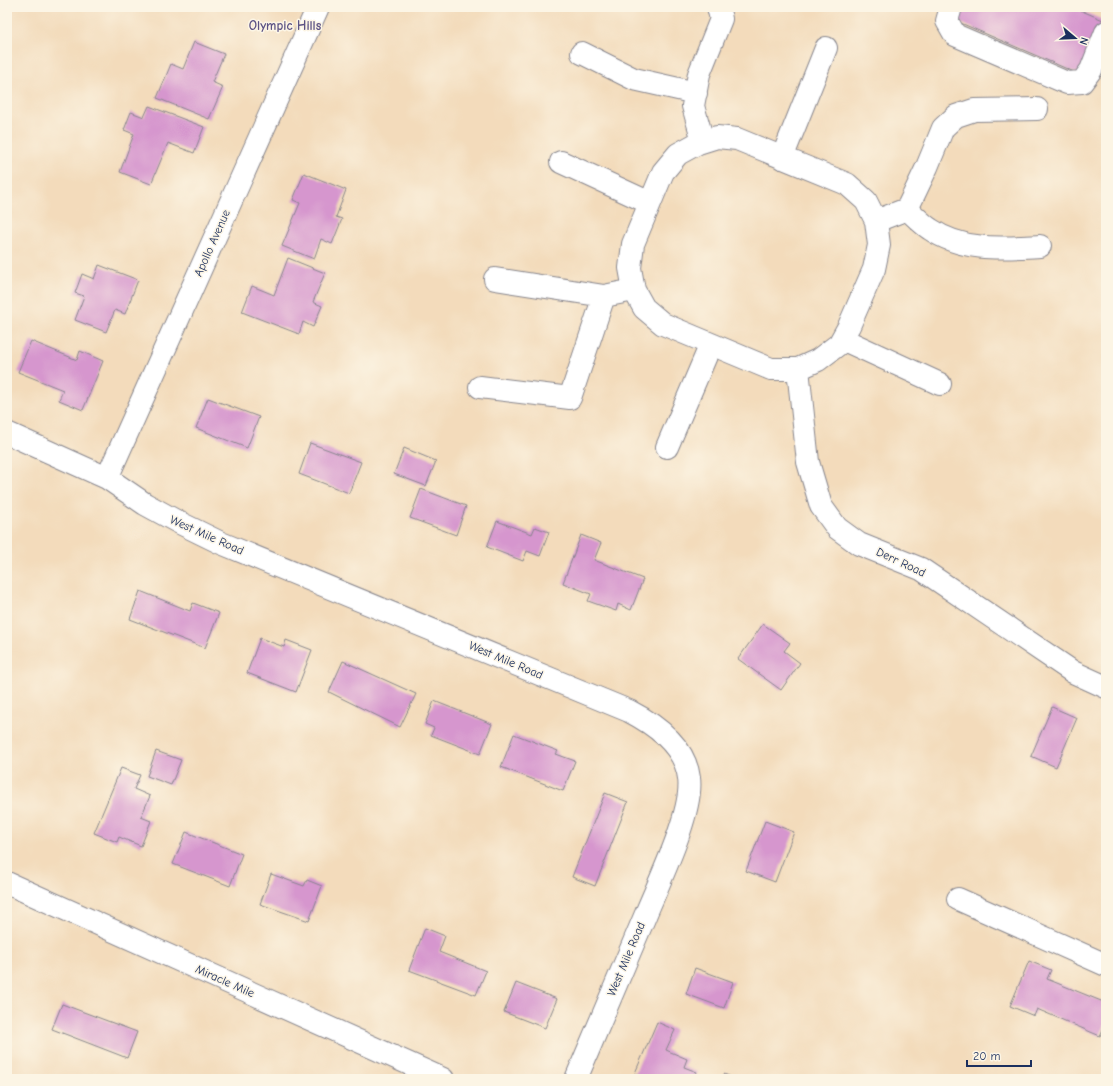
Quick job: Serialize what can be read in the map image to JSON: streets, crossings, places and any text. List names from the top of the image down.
{
  "streets": {
    "street": [
      "Apollo Avenue",
      "West Mile Road",
      "Derr Road",
      "Miracle Mile"
    ]
  },
  "crossings": [
    ["Apollo Avenue", "West Mile Road"]
  ],
  "districts": ["Olympic Hills"],
  "scale_bar": "20 m",
  "north": "right"
}
